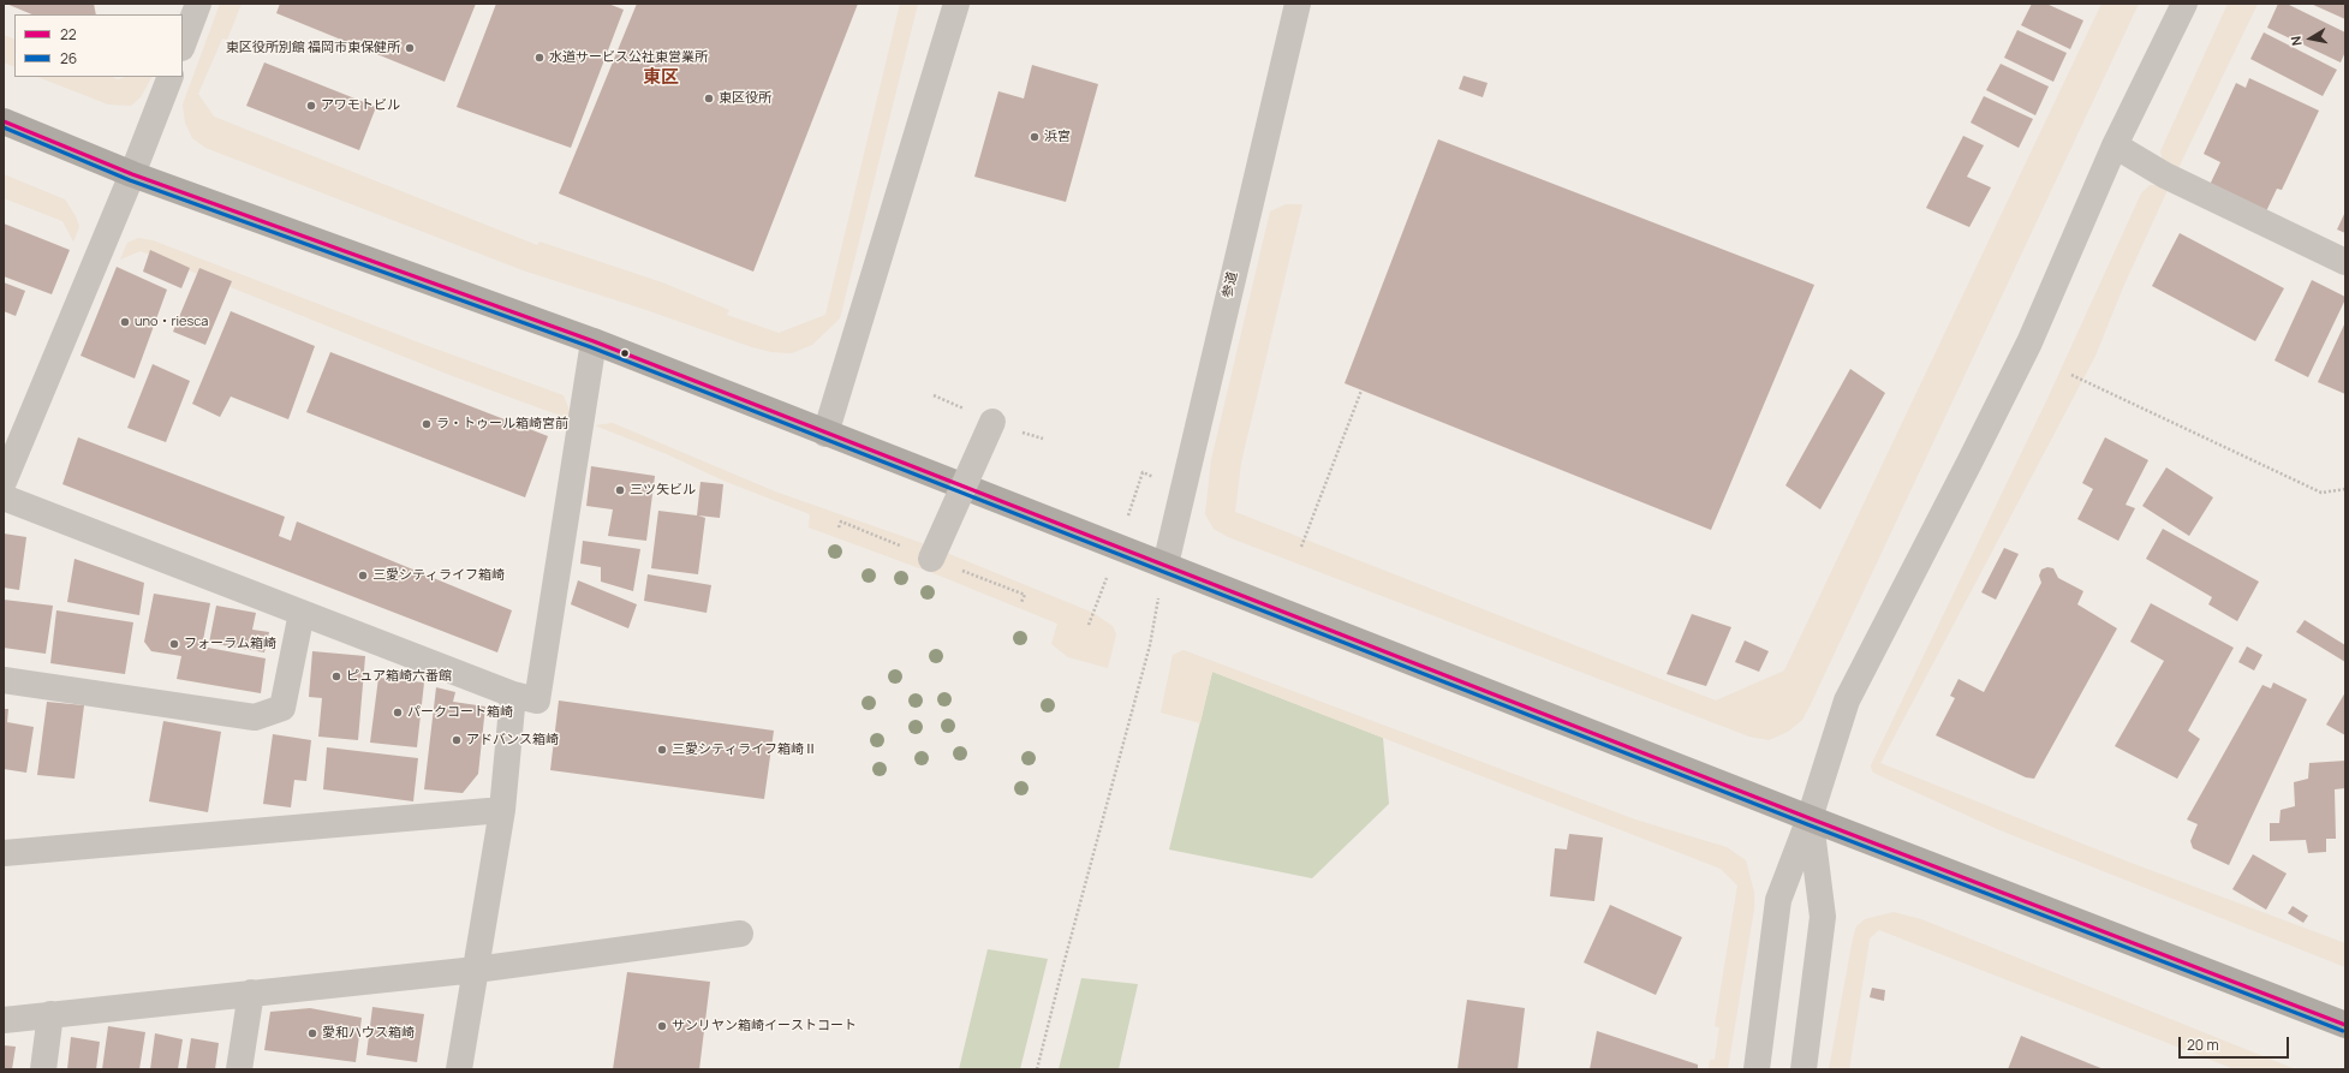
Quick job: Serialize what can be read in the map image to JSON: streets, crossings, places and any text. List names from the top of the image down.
{
  "streets": {
    "street": ["参道"]
  },
  "districts": ["東区"],
  "places": [
    "東区役所別館 福岡市東保健所",
    "水道サービス公社東営業所",
    "東区役所",
    "アワモトビル",
    "浜宮",
    "uno・riesca",
    "ラ・トゥール箱崎宮前",
    "三ツ矢ビル",
    "三愛シティライフ箱崎",
    "フォーラム箱崎",
    "ピュア箱崎六番館",
    "パークコート箱崎",
    "アドバンス箱崎",
    "三愛シティライフ箱崎Ⅱ",
    "サンリヤン箱崎イーストコート",
    "愛和ハウス箱崎"
  ],
  "lines": ["transit line 22", "transit line 26"],
  "legend": ["22", "26"],
  "scale_bar": "20 m",
  "north": "left"
}
